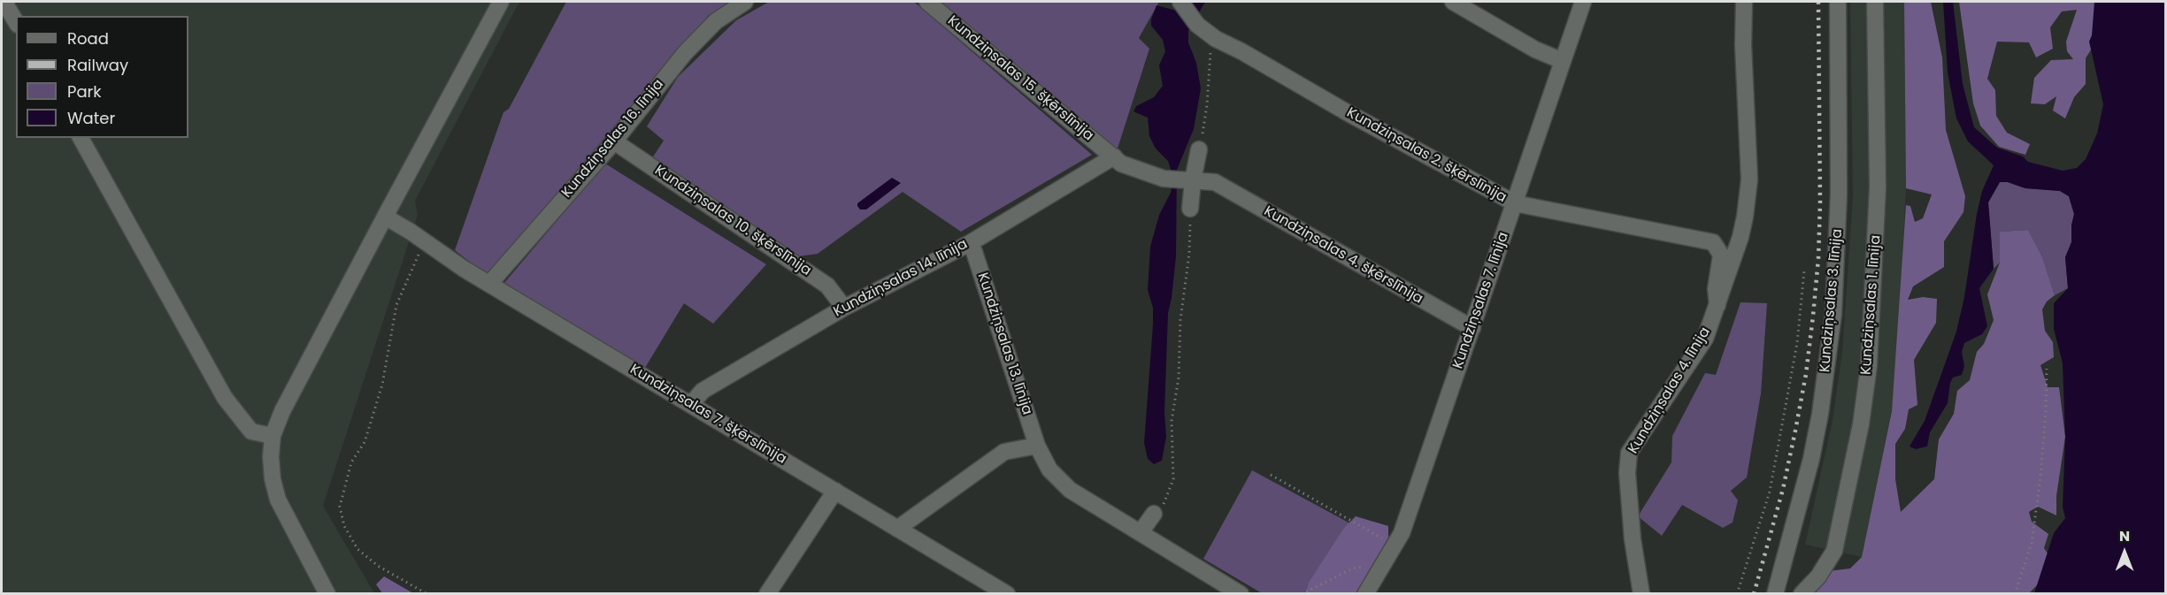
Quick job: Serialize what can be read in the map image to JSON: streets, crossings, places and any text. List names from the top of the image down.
{
  "streets": {
    "street": [
      "Kundziņsalas 15. šķērslīnija",
      "Kundziņsalas 16. līnija",
      "Kundziņsalas 2. šķērslīnija",
      "Kundziņsalas 10. šķērslīnija",
      "Kundziņsalas 4. šķērslīnija",
      "Kundziņsalas 14. līnija",
      "Kundziņsalas 7. līnija",
      "Kundziņsalas 3. līnija",
      "Kundziņsalas 1. līnija",
      "Kundziņsalas 13. līnija",
      "Kundziņsalas 4. līnija",
      "Kundziņsalas 7. šķērslīnija"
    ]
  },
  "crossings": [
    ["Kundziņsalas 15. šķērslīnija", "Kundziņsalas 4. šķērslīnija"],
    ["Kundziņsalas 15. šķērslīnija", "Kundziņsalas 14. līnija"],
    ["Kundziņsalas 16. līnija", "Kundziņsalas 10. šķērslīnija"],
    ["Kundziņsalas 16. līnija", "Kundziņsalas 7. šķērslīnija"],
    ["Kundziņsalas 2. šķērslīnija", "Kundziņsalas 7. līnija"],
    ["Kundziņsalas 2. šķērslīnija", "Kundziņsalas 4. līnija"],
    ["Kundziņsalas 10. šķērslīnija", "Kundziņsalas 14. līnija"],
    ["Kundziņsalas 4. šķērslīnija", "Kundziņsalas 7. līnija"],
    ["Kundziņsalas 14. līnija", "Kundziņsalas 13. līnija"],
    ["Kundziņsalas 14. līnija", "Kundziņsalas 7. šķērslīnija"]
  ],
  "legend": [
    "Road",
    "Railway",
    "Park",
    "Water"
  ],
  "north": "top"
}
